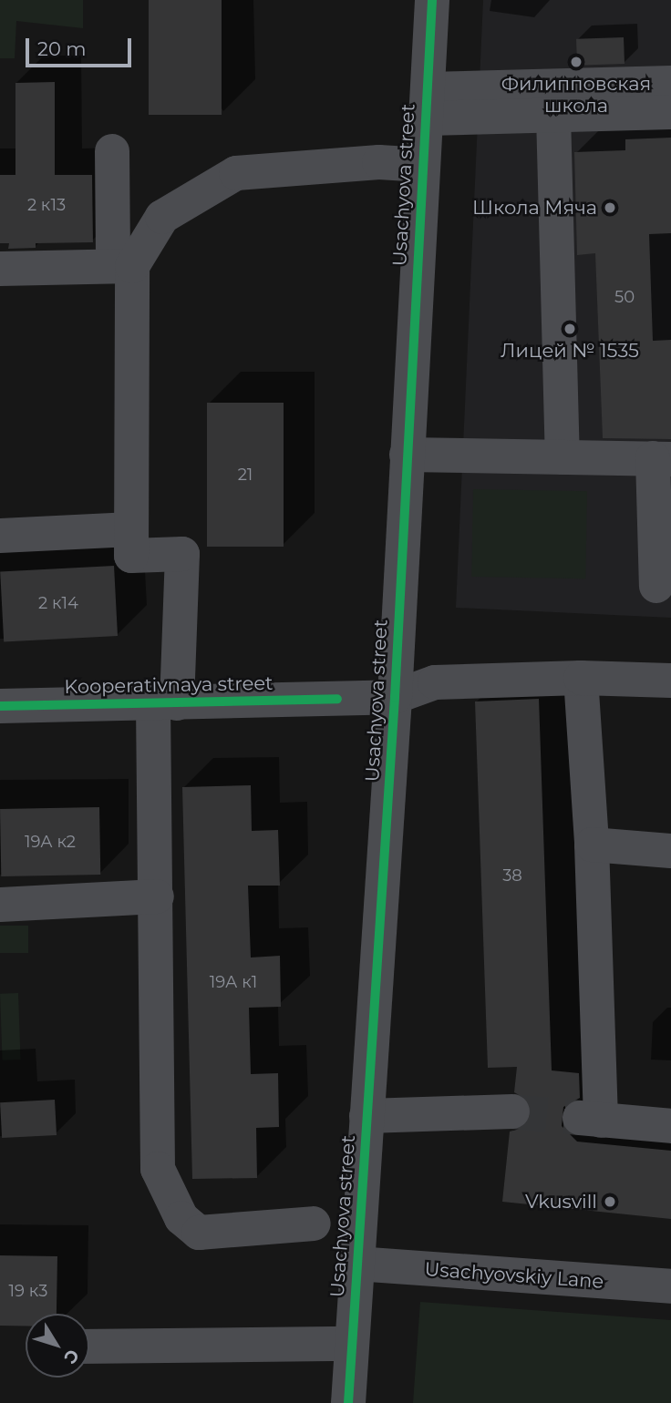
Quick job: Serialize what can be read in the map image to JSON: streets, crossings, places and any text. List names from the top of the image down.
{
  "streets": {
    "street": ["Usachyova street", "Kooperativnaya street", "Usachyovskiy Lane"]
  },
  "crossings": [
    ["Usachyova street", "Kooperativnaya street"],
    ["Usachyova street", "Usachyovskiy Lane"]
  ],
  "places": [
    "Филипповская школа",
    "Школа Мяча",
    "Лицей № 1535",
    "Vkusvill"
  ],
  "house_numbers": [
    "2 к13",
    "50",
    "21",
    "2 к14",
    "19А к2",
    "38",
    "19А к1",
    "19 к3"
  ],
  "scale_bar": "20 m",
  "north": "bottom right"
}
